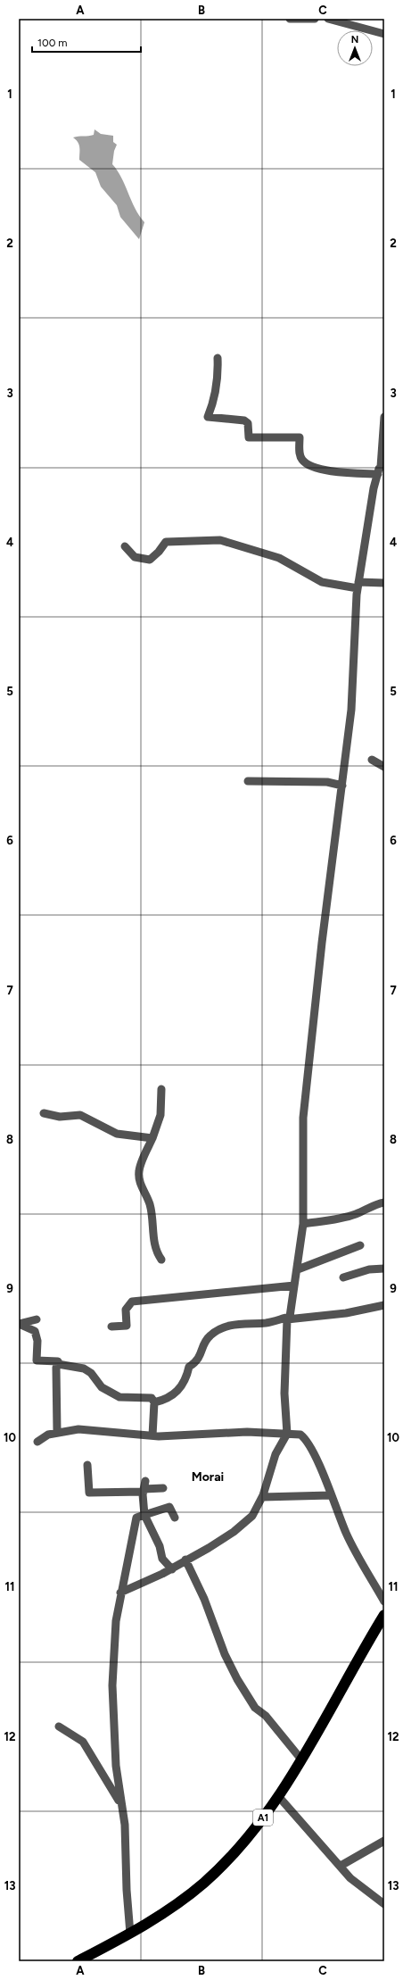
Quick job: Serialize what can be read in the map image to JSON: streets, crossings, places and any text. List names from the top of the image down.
{
  "streets": {
    "highway": ["A1"]
  },
  "districts": ["Morai"],
  "scale_bar": "100 m",
  "north": "top",
  "grid": {
    "columns": ["A", "B", "C"],
    "rows": [
      "1",
      "2",
      "3",
      "4",
      "5",
      "6",
      "7",
      "8",
      "9",
      "10",
      "11",
      "12",
      "13"
    ]
  }
}
